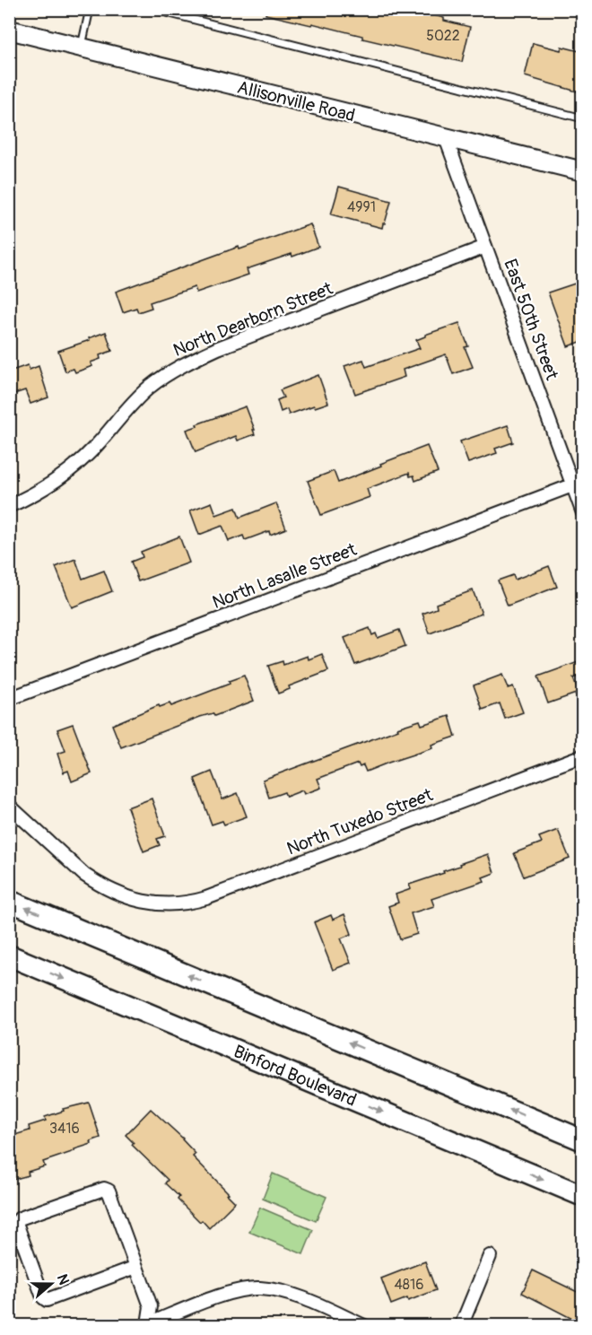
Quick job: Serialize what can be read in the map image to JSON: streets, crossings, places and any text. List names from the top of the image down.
{
  "streets": {
    "main road": ["Allisonville Road", "Binford Boulevard"],
    "street": [
      "North Dearborn Street",
      "East 50th Street",
      "North Lasalle Street",
      "North Tuxedo Street"
    ]
  },
  "crossings": [
    ["Allisonville Road", "East 50th Street"],
    ["North Dearborn Street", "East 50th Street"],
    ["East 50th Street", "North Lasalle Street"]
  ],
  "house_numbers": [
    "5022",
    "4991",
    "3416",
    "4816"
  ],
  "north": "right"
}
